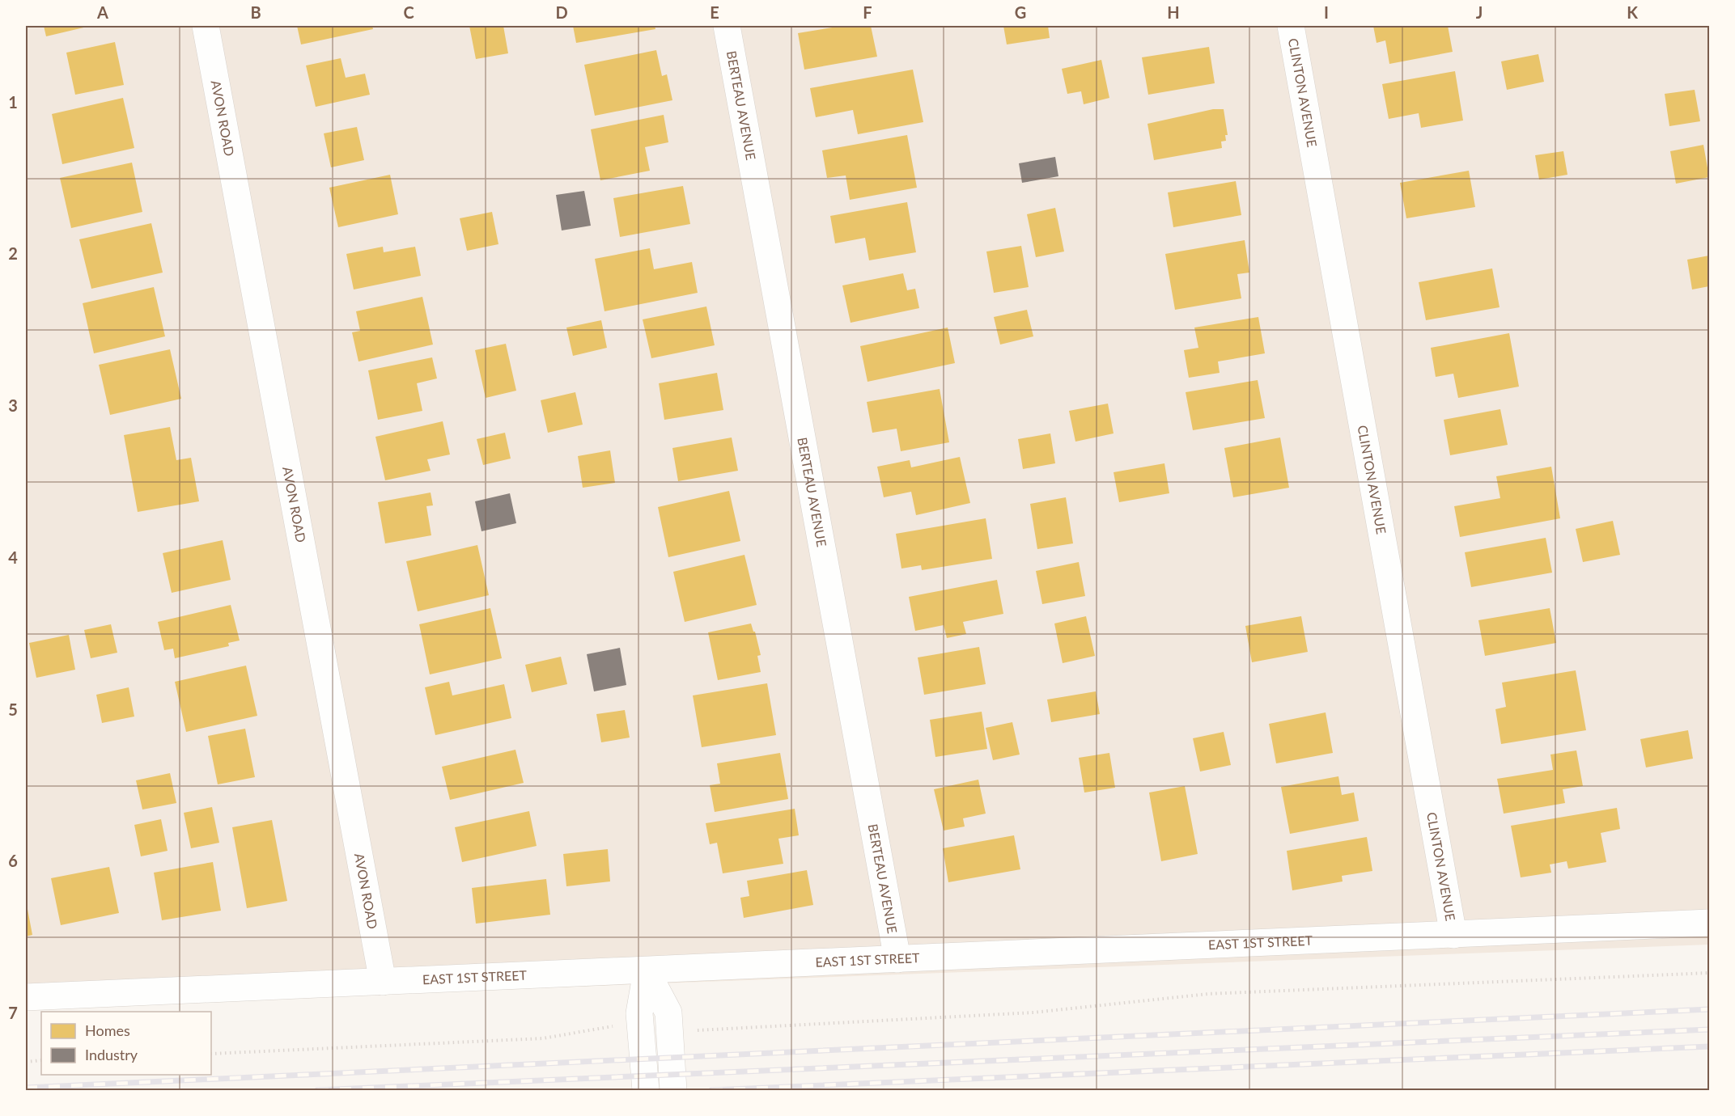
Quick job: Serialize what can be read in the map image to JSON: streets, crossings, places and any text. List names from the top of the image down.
{
  "streets": {
    "street": [
      "CLINTON AVENUE",
      "BERTEAU AVENUE",
      "AVON ROAD",
      "EAST 1ST STREET"
    ]
  },
  "crossings": [
    ["CLINTON AVENUE", "EAST 1ST STREET"],
    ["BERTEAU AVENUE", "EAST 1ST STREET"],
    ["AVON ROAD", "EAST 1ST STREET"]
  ],
  "legend": ["Homes", "Industry"],
  "grid": {
    "columns": [
      "A",
      "B",
      "C",
      "D",
      "E",
      "F",
      "G",
      "H",
      "I",
      "J",
      "K"
    ],
    "rows": [
      "1",
      "2",
      "3",
      "4",
      "5",
      "6",
      "7"
    ]
  }
}
